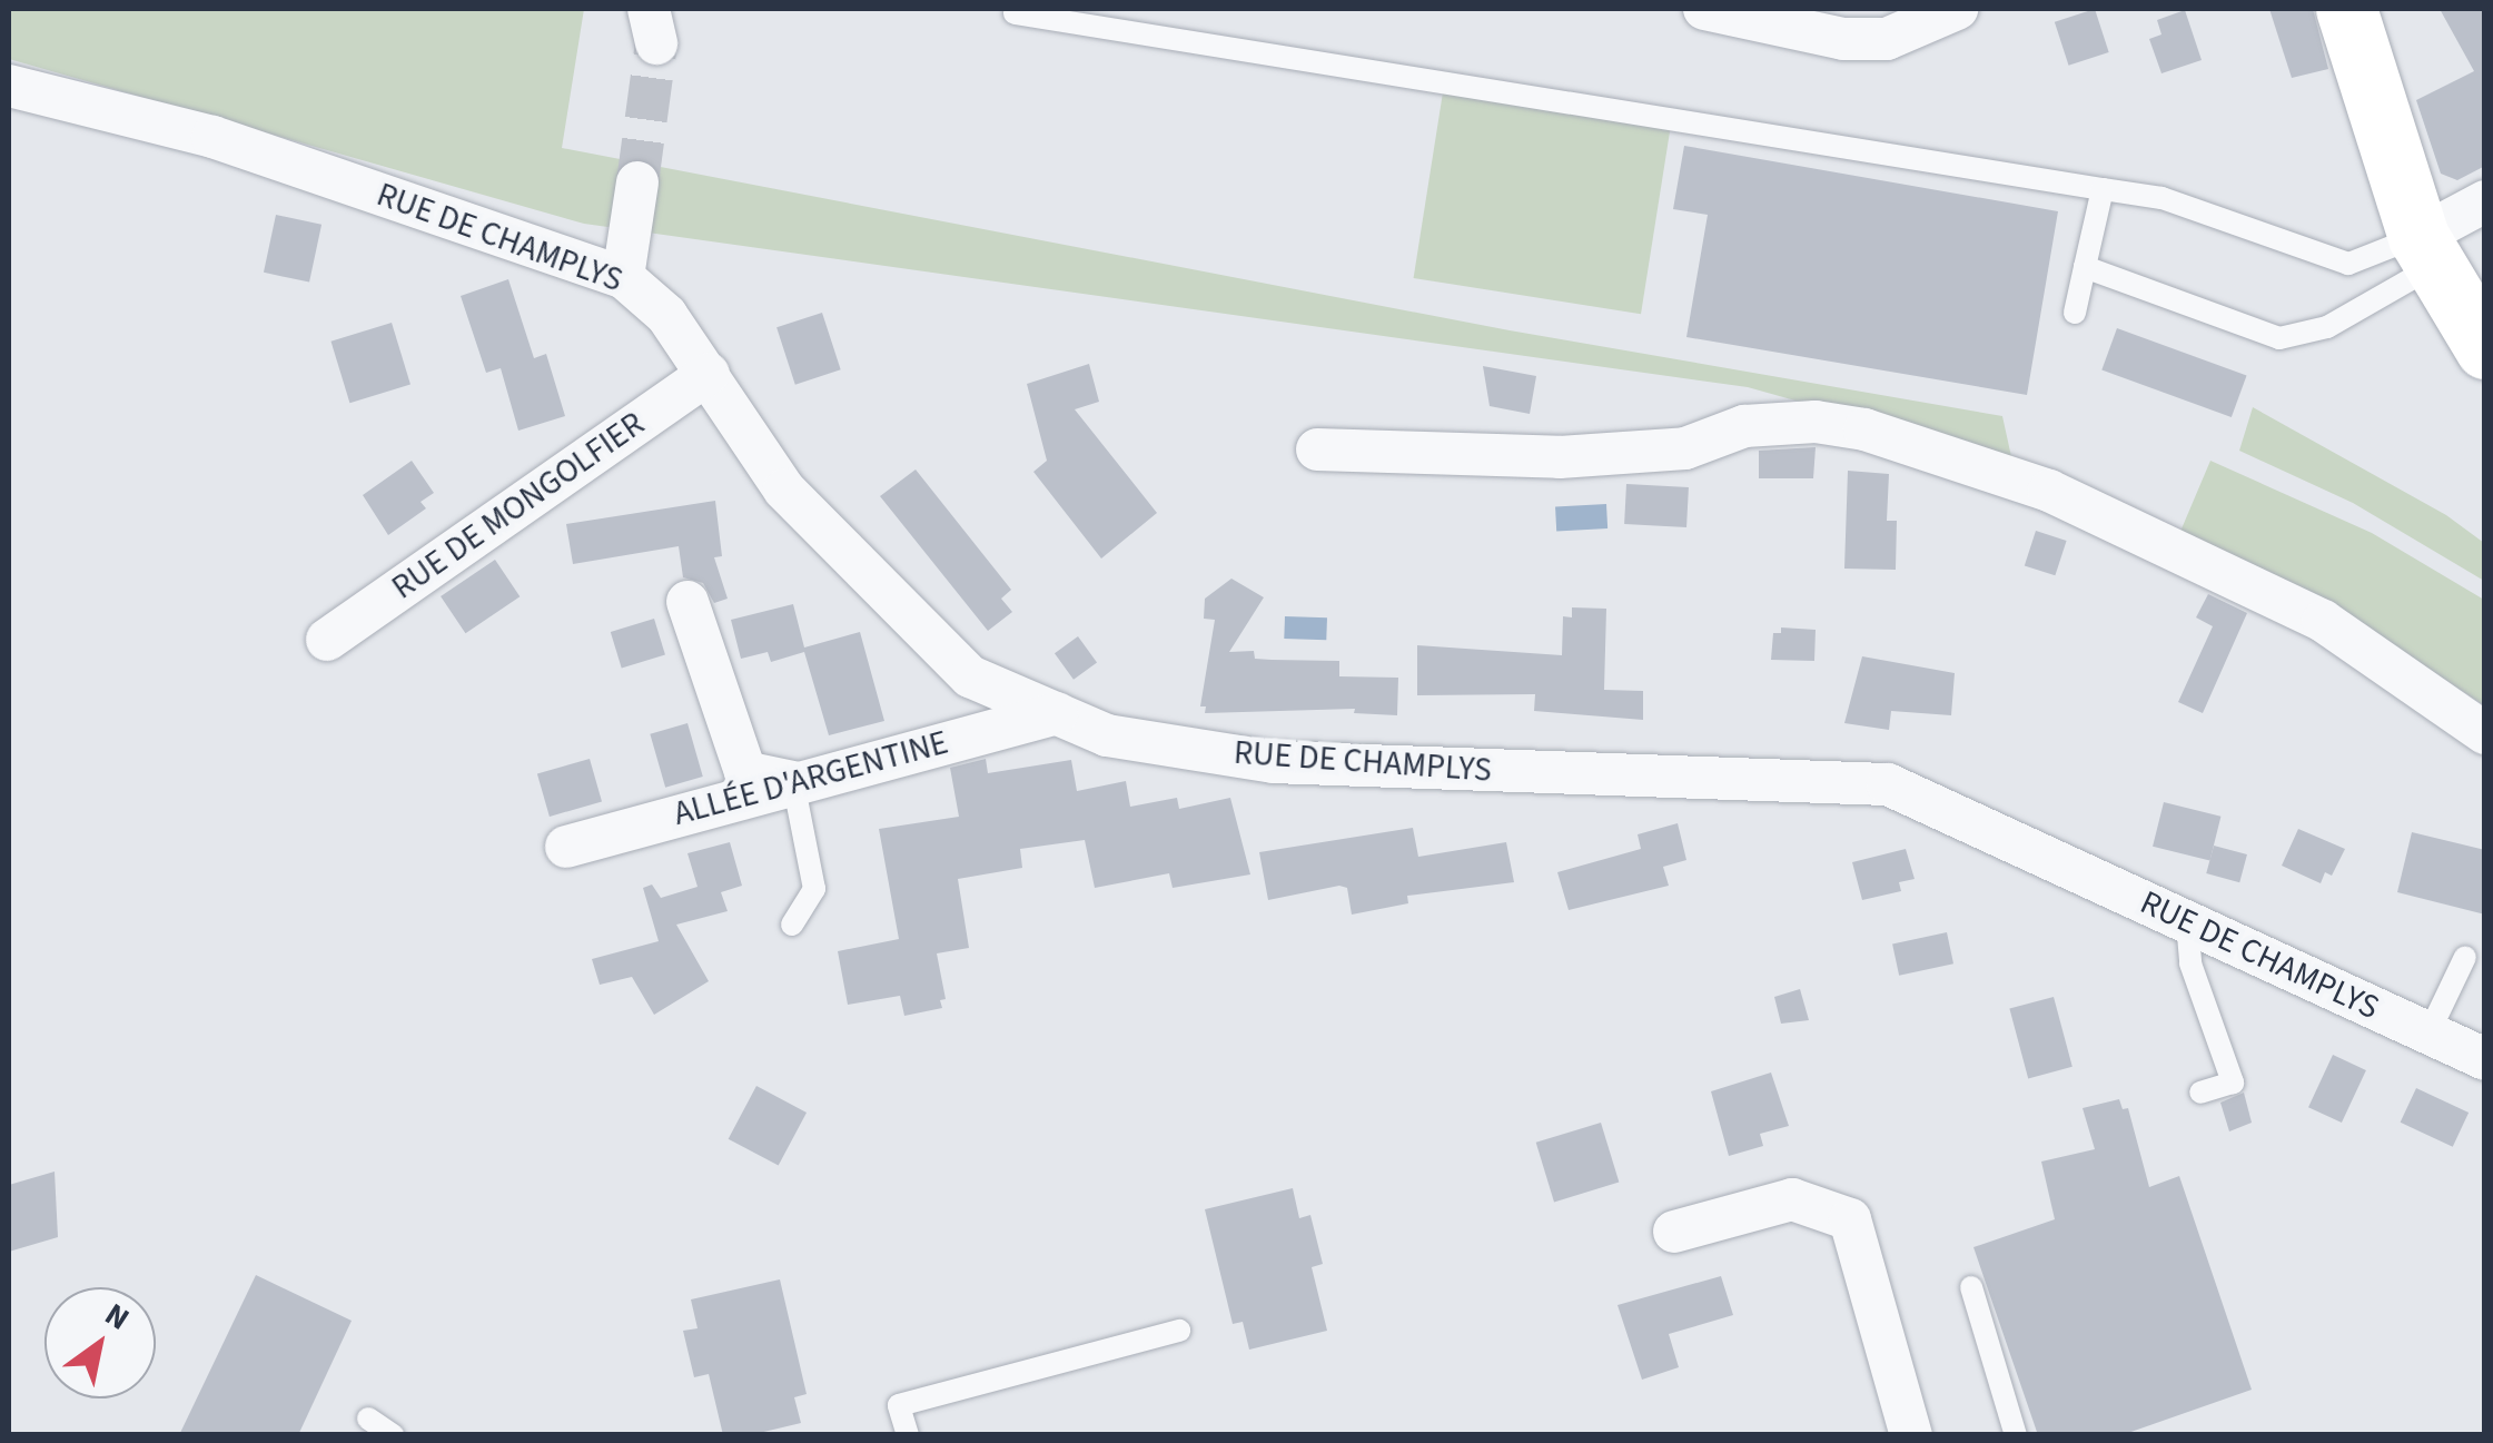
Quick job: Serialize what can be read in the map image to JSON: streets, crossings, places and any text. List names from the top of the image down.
{
  "streets": {
    "street": ["RUE DE CHAMPLYS", "RUE DE MONGOLFIER", "ALLÉE D'ARGENTINE"]
  },
  "crossings": [
    ["RUE DE CHAMPLYS", "RUE DE MONGOLFIER"],
    ["RUE DE CHAMPLYS", "ALLÉE D'ARGENTINE"]
  ],
  "north": "top right"
}
